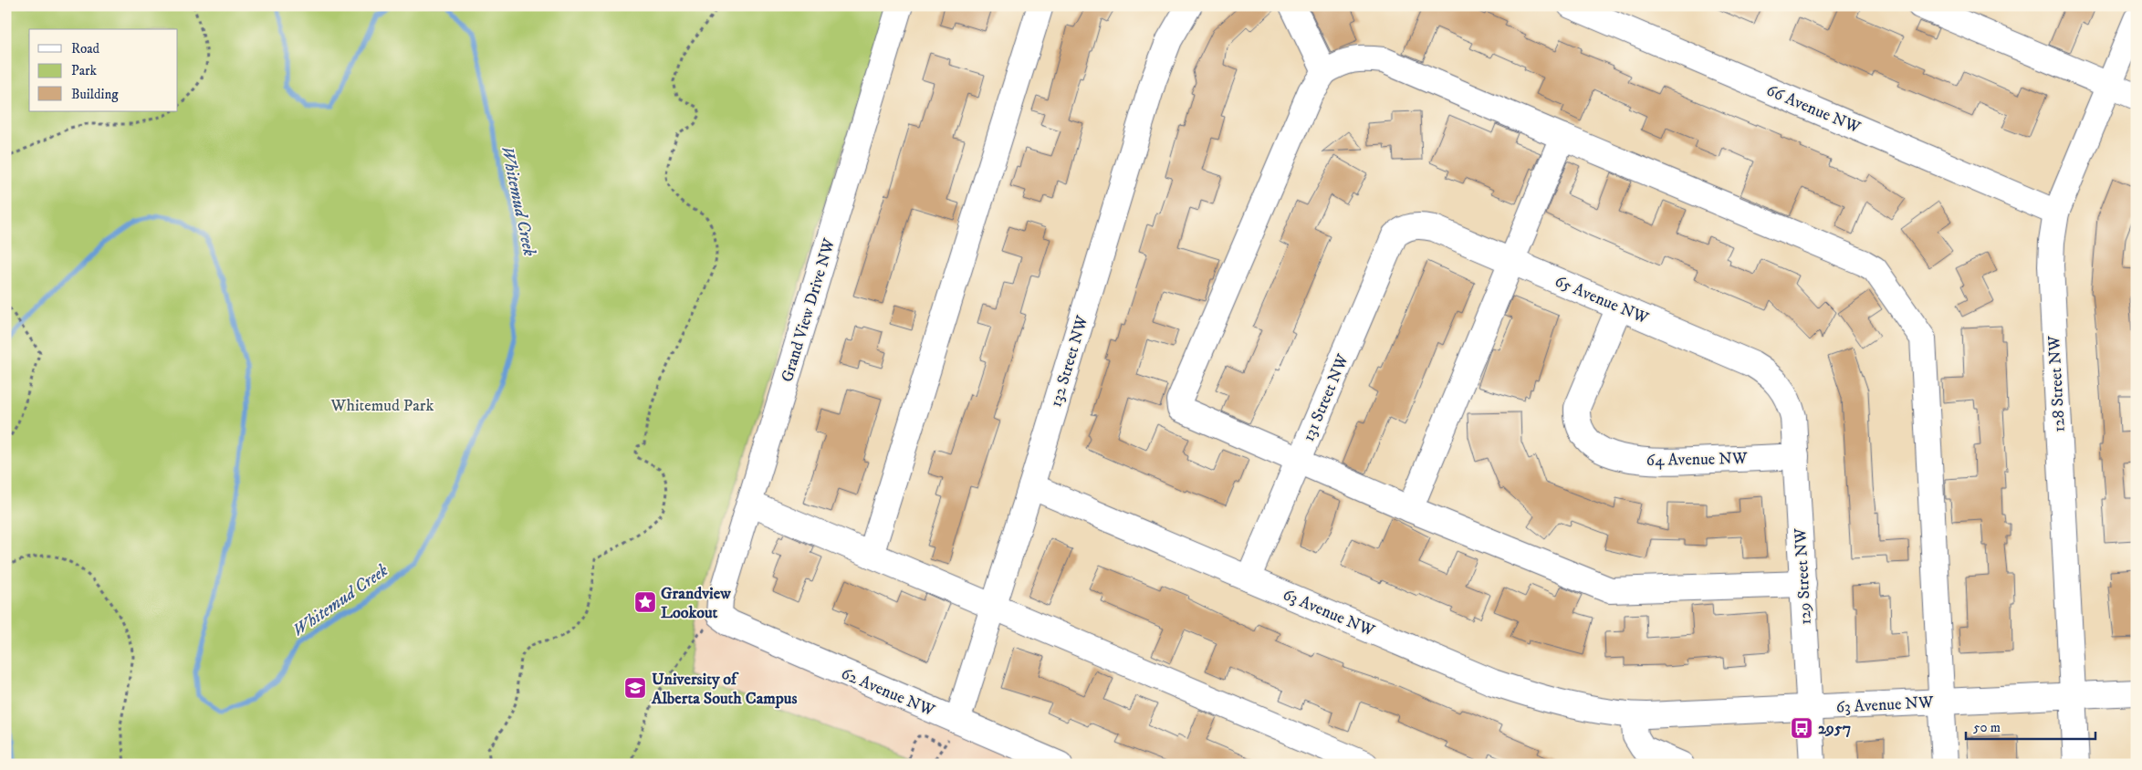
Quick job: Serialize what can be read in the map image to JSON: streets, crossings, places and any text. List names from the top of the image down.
{
  "streets": {
    "street": [
      "66 Avenue NW",
      "65 Avenue NW",
      "Grand View Drive NW",
      "132 Street NW",
      "128 Street NW",
      "131 Street NW",
      "64 Avenue NW",
      "129 Street NW",
      "63 Avenue NW",
      "62 Avenue NW"
    ]
  },
  "crossings": [
    ["66 Avenue NW", "128 Street NW"],
    ["65 Avenue NW", "131 Street NW"],
    ["65 Avenue NW", "64 Avenue NW"],
    ["65 Avenue NW", "129 Street NW"],
    ["Grand View Drive NW", "62 Avenue NW"],
    ["132 Street NW", "63 Avenue NW"],
    ["132 Street NW", "62 Avenue NW"],
    ["128 Street NW", "63 Avenue NW"],
    ["131 Street NW", "63 Avenue NW"],
    ["64 Avenue NW", "129 Street NW"],
    ["129 Street NW", "63 Avenue NW"]
  ],
  "water": ["Whitemud Creek"],
  "parks": ["Whitemud Park"],
  "places": {
    "place": ["Grandview Lookout"],
    "school or university": ["University of Alberta South Campus"],
    "bus stop": ["2957"]
  },
  "legend": ["Road", "Park", "Building"],
  "scale_bar": "50 m"
}
